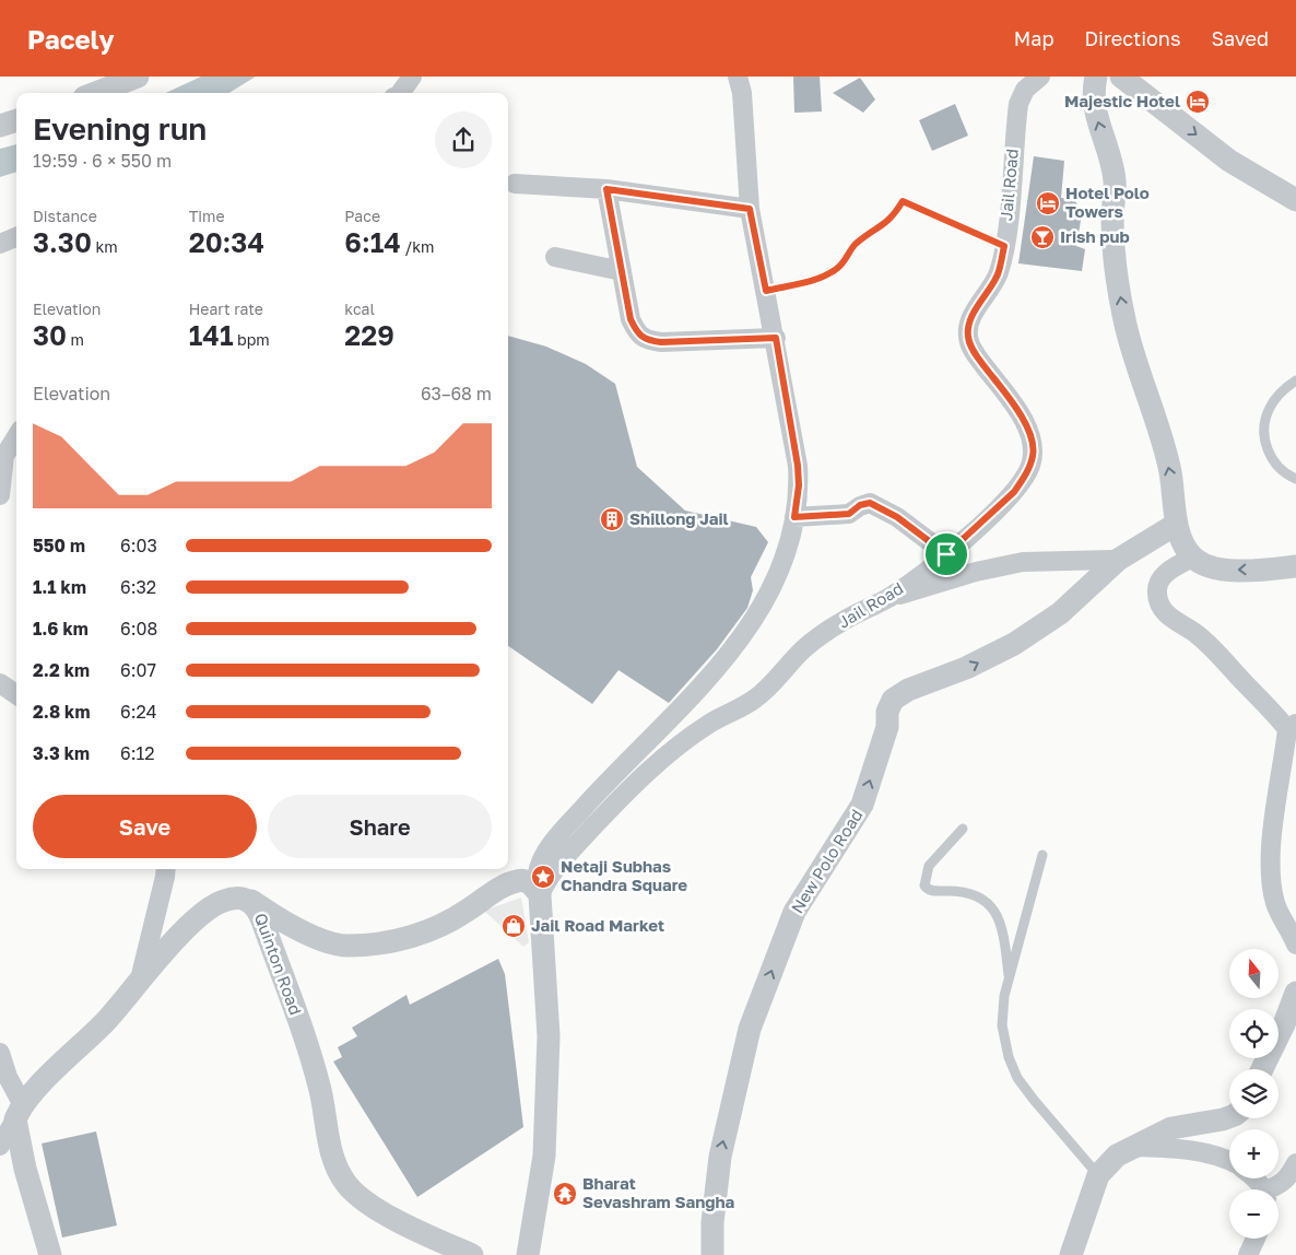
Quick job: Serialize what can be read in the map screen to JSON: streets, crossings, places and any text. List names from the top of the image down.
{
  "streets": {
    "street": ["Jail Road", "New Polo Road", "Quinton Road"]
  },
  "one_way": ["New Polo Road"],
  "places": {
    "hotel": ["Majestic Hotel", "Hotel Polo Towers"],
    "bar": ["Irish pub"],
    "building": ["Shillong Jail"],
    "place": ["Netaji Subhas Chandra Square"],
    "shop": ["Jail Road Market"],
    "temple": ["Bharat Sevashram Sangha"]
  },
  "north": "top",
  "page": {
    "header": "Pacely",
    "nav": ["Map", "Directions", "Saved"],
    "heading": ["Evening run", "19:59 · 6 × 550 m"],
    "stats": [
      ["Distance", "3.30 km"],
      ["Time", "20:34"],
      ["Pace", "6:14 /km"],
      ["Elevation", "30 m"],
      ["Heart rate", "141 bpm"],
      ["kcal", "229"]
    ],
    "chart": ["Elevation", "63–68 m"],
    "list": [
      {
        "name": "550 m",
        "note": "6:03"
      },
      {
        "name": "1.1 km",
        "note": "6:32"
      },
      {
        "name": "1.6 km",
        "note": "6:08"
      },
      {
        "name": "2.2 km",
        "note": "6:07"
      },
      {
        "name": "2.8 km",
        "note": "6:24"
      },
      {
        "name": "3.3 km",
        "note": "6:12"
      }
    ],
    "buttons": ["Save", "Share"],
    "map_buttons": ["+", "−"]
  }
}
